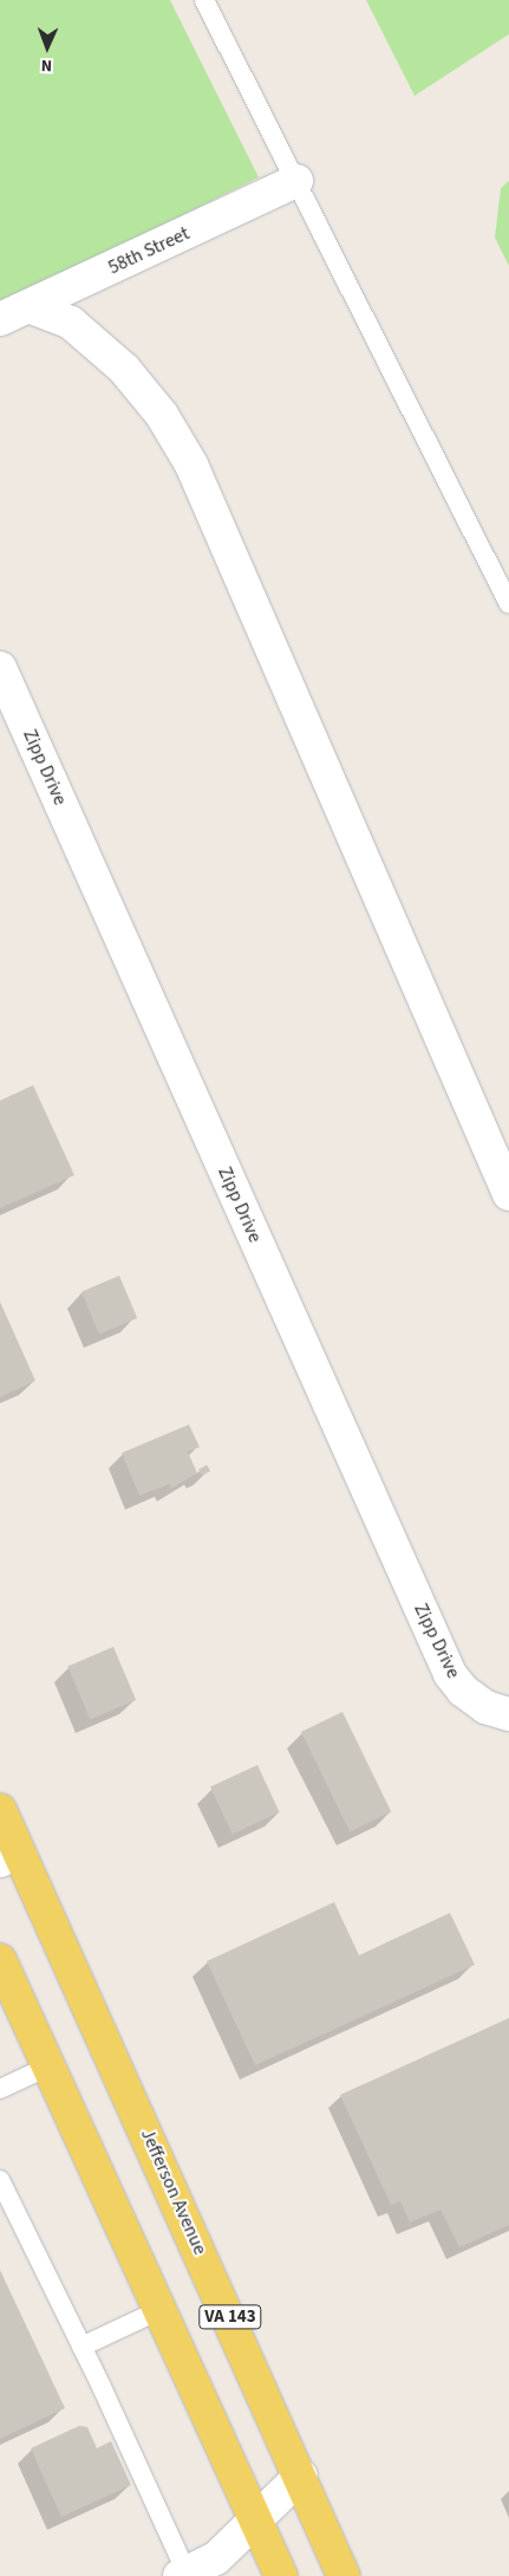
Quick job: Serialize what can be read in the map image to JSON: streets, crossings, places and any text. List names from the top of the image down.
{
  "streets": {
    "main road": ["Jefferson Avenue", "VA 143"],
    "street": ["58th Street", "Zipp Drive"]
  },
  "north": "bottom"
}
